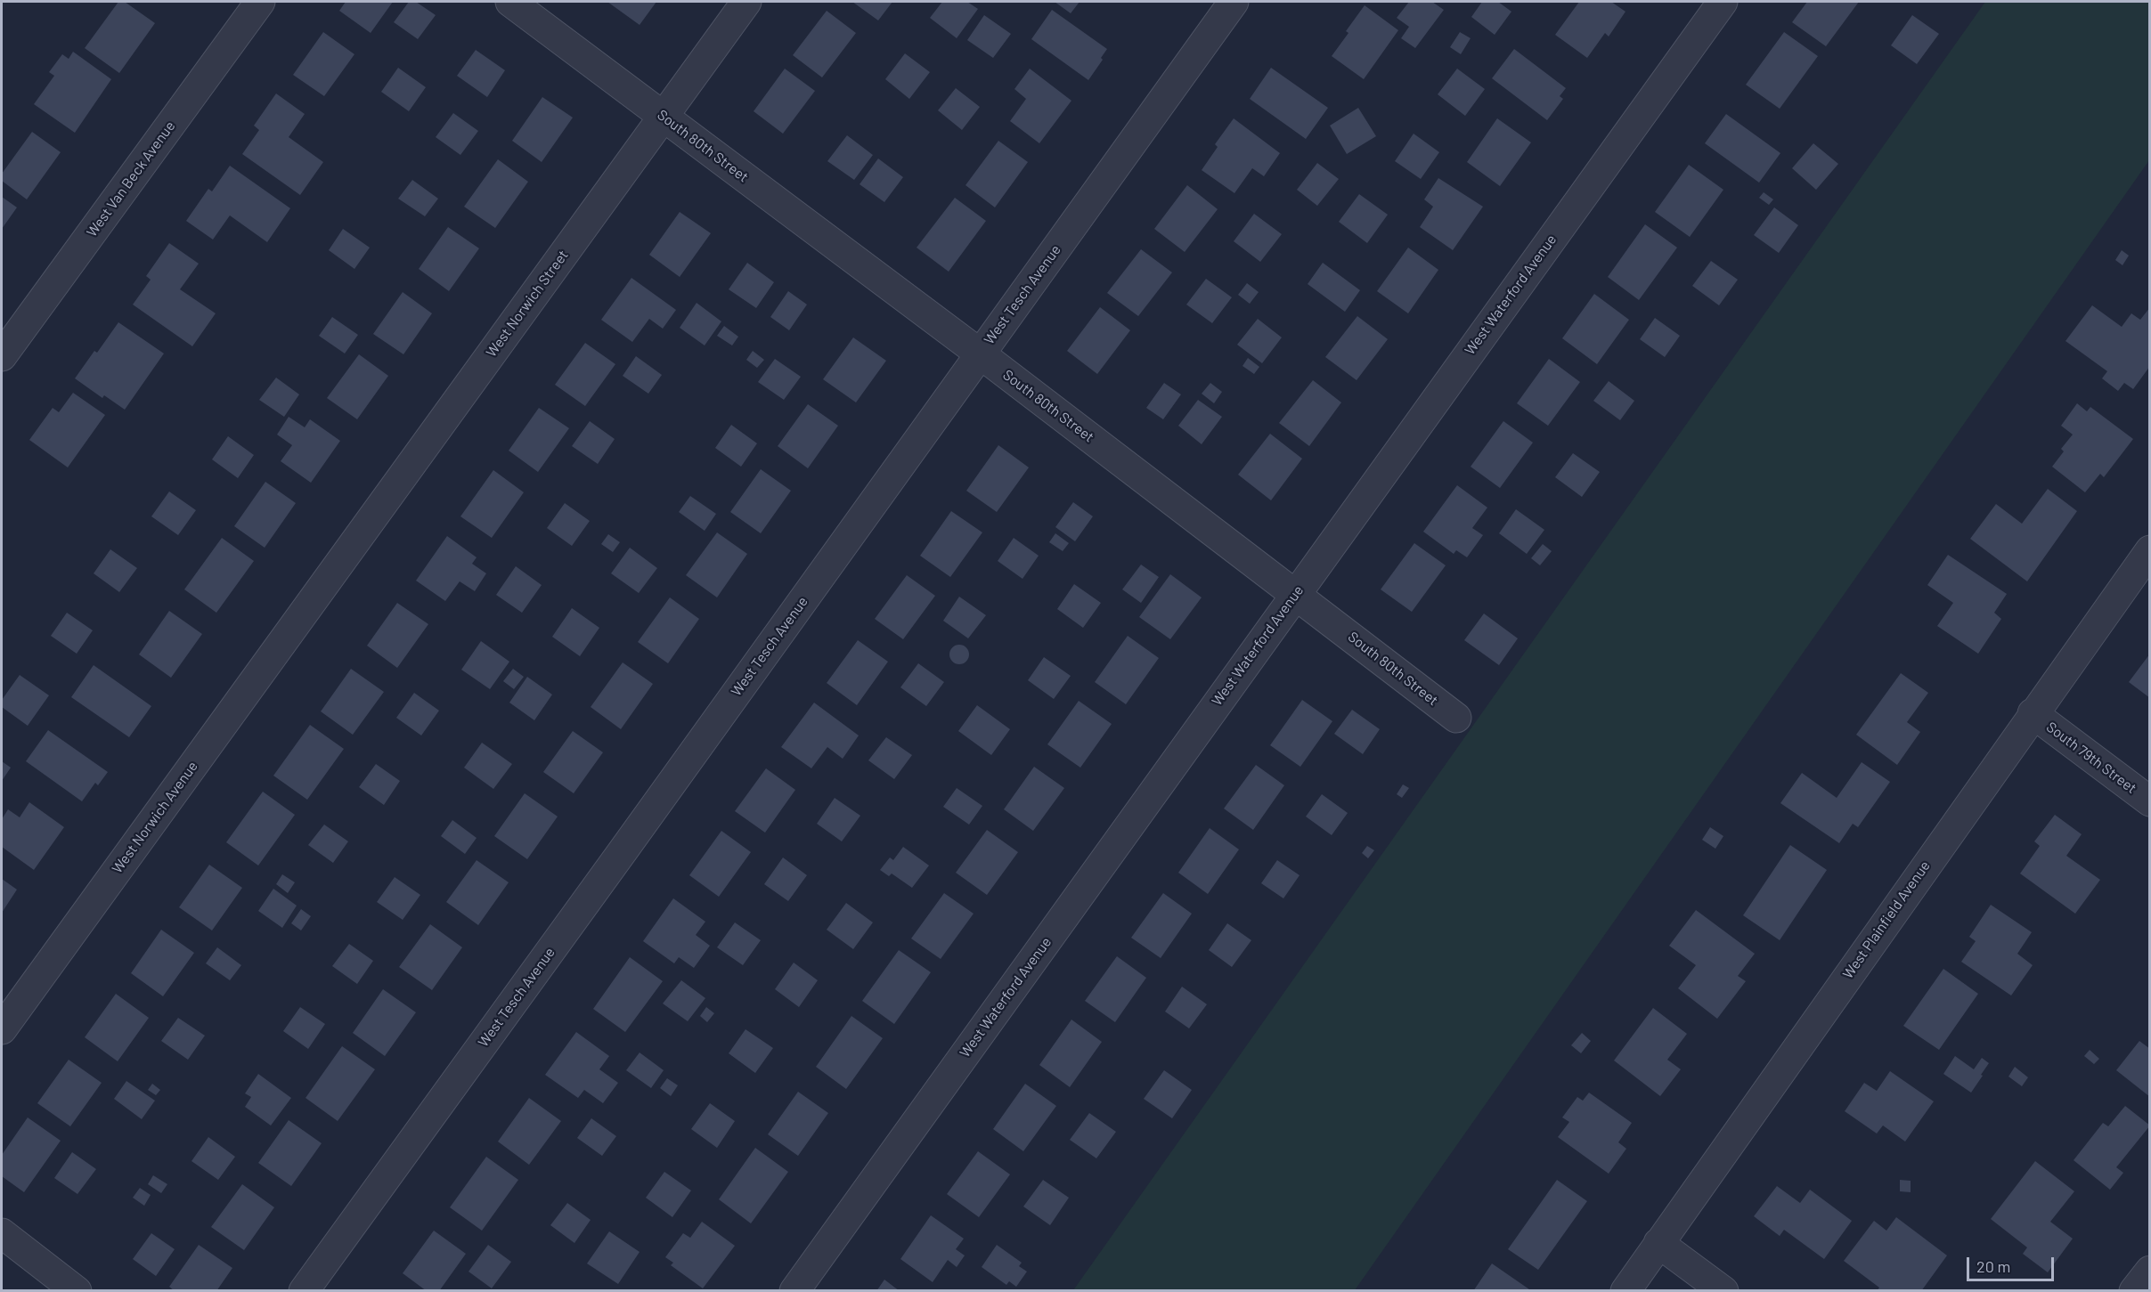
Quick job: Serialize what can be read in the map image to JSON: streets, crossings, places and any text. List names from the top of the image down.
{
  "streets": {
    "street": [
      "South 80th Street",
      "West Van Beck Avenue",
      "West Tesch Avenue",
      "West Waterford Avenue",
      "West Norwich Street",
      "South 79th Street",
      "West Norwich Avenue",
      "West Plainfield Avenue"
    ]
  },
  "crossings": [
    ["South 80th Street", "West Tesch Avenue"],
    ["South 80th Street", "West Waterford Avenue"],
    ["South 80th Street", "West Norwich Street"],
    ["West Norwich Street", "West Norwich Avenue"],
    ["South 79th Street", "West Plainfield Avenue"]
  ],
  "scale_bar": "20 m"
}
